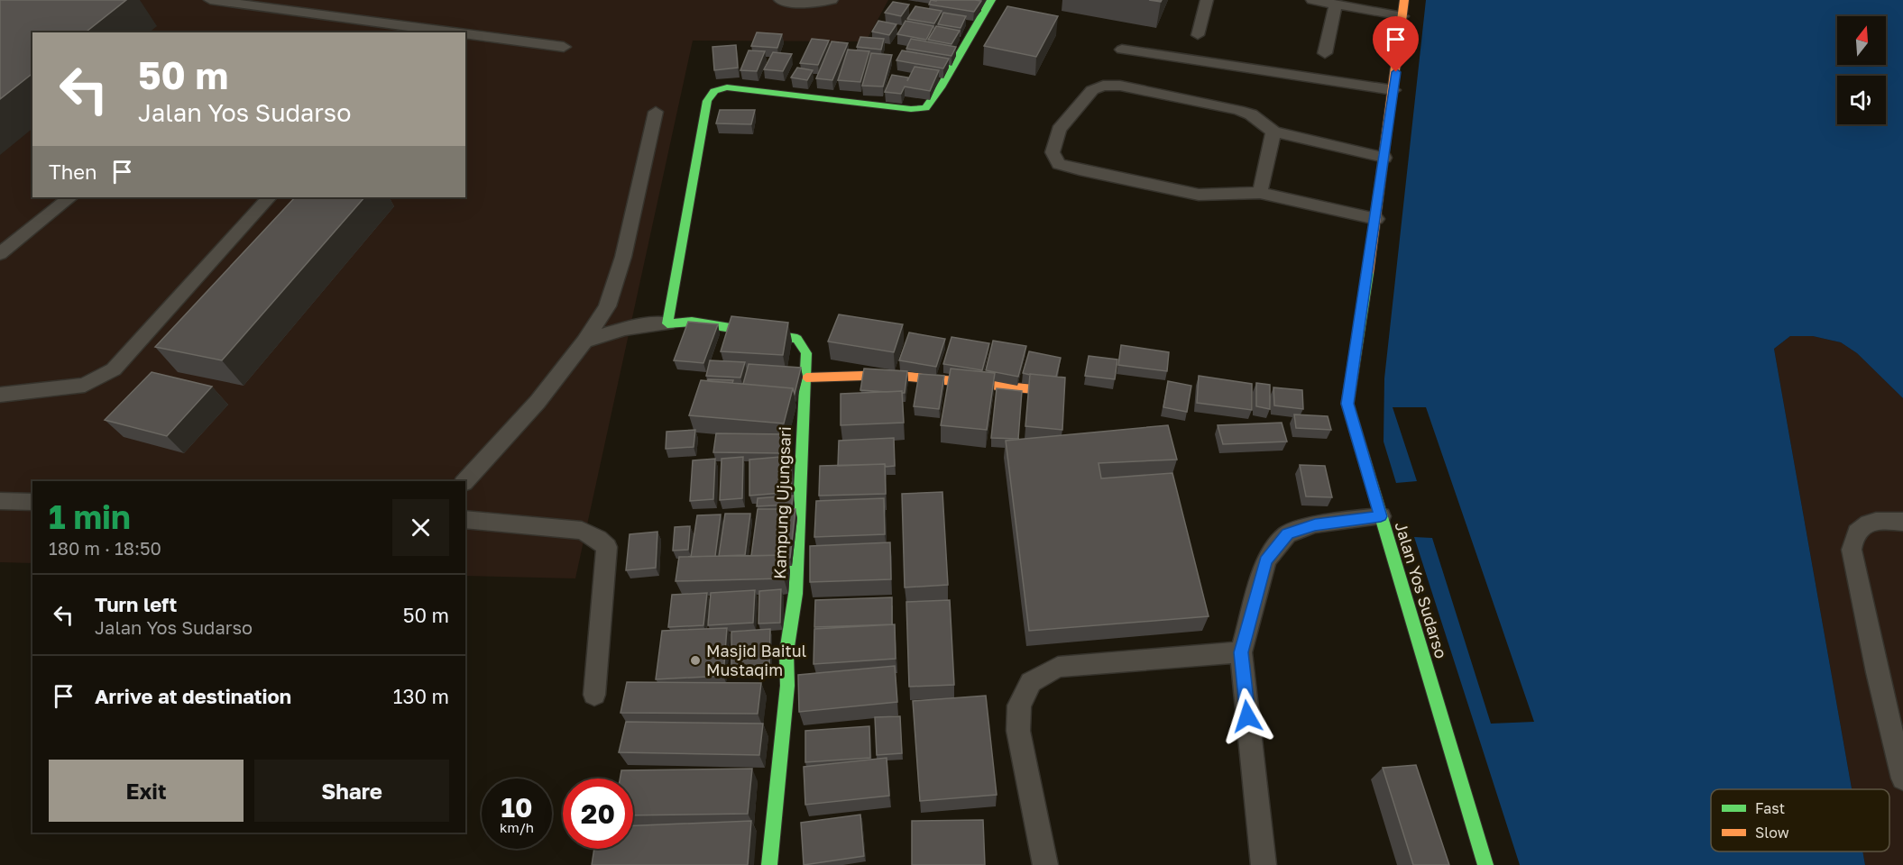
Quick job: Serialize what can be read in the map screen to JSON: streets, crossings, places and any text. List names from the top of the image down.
{
  "streets": {
    "street": ["Kampung Ujungsari", "Jalan Yos Sudarso"]
  },
  "places": ["Masjid Baitul Mustaqim"],
  "legend": ["Fast", "Slow"],
  "north": "top",
  "page": {
    "turn": ["50 m", "Jalan Yos Sudarso"],
    "then": "Then",
    "heading": ["1 min", "180 m · 18:50"],
    "list": [
      {
        "name": "Turn left",
        "note": "Jalan Yos Sudarso",
        "value": "50 m"
      },
      {
        "name": "Arrive at destination",
        "value": "130 m"
      }
    ],
    "buttons": ["Exit", "Share"],
    "speed": "10 km/h",
    "limit": "20"
  }
}
